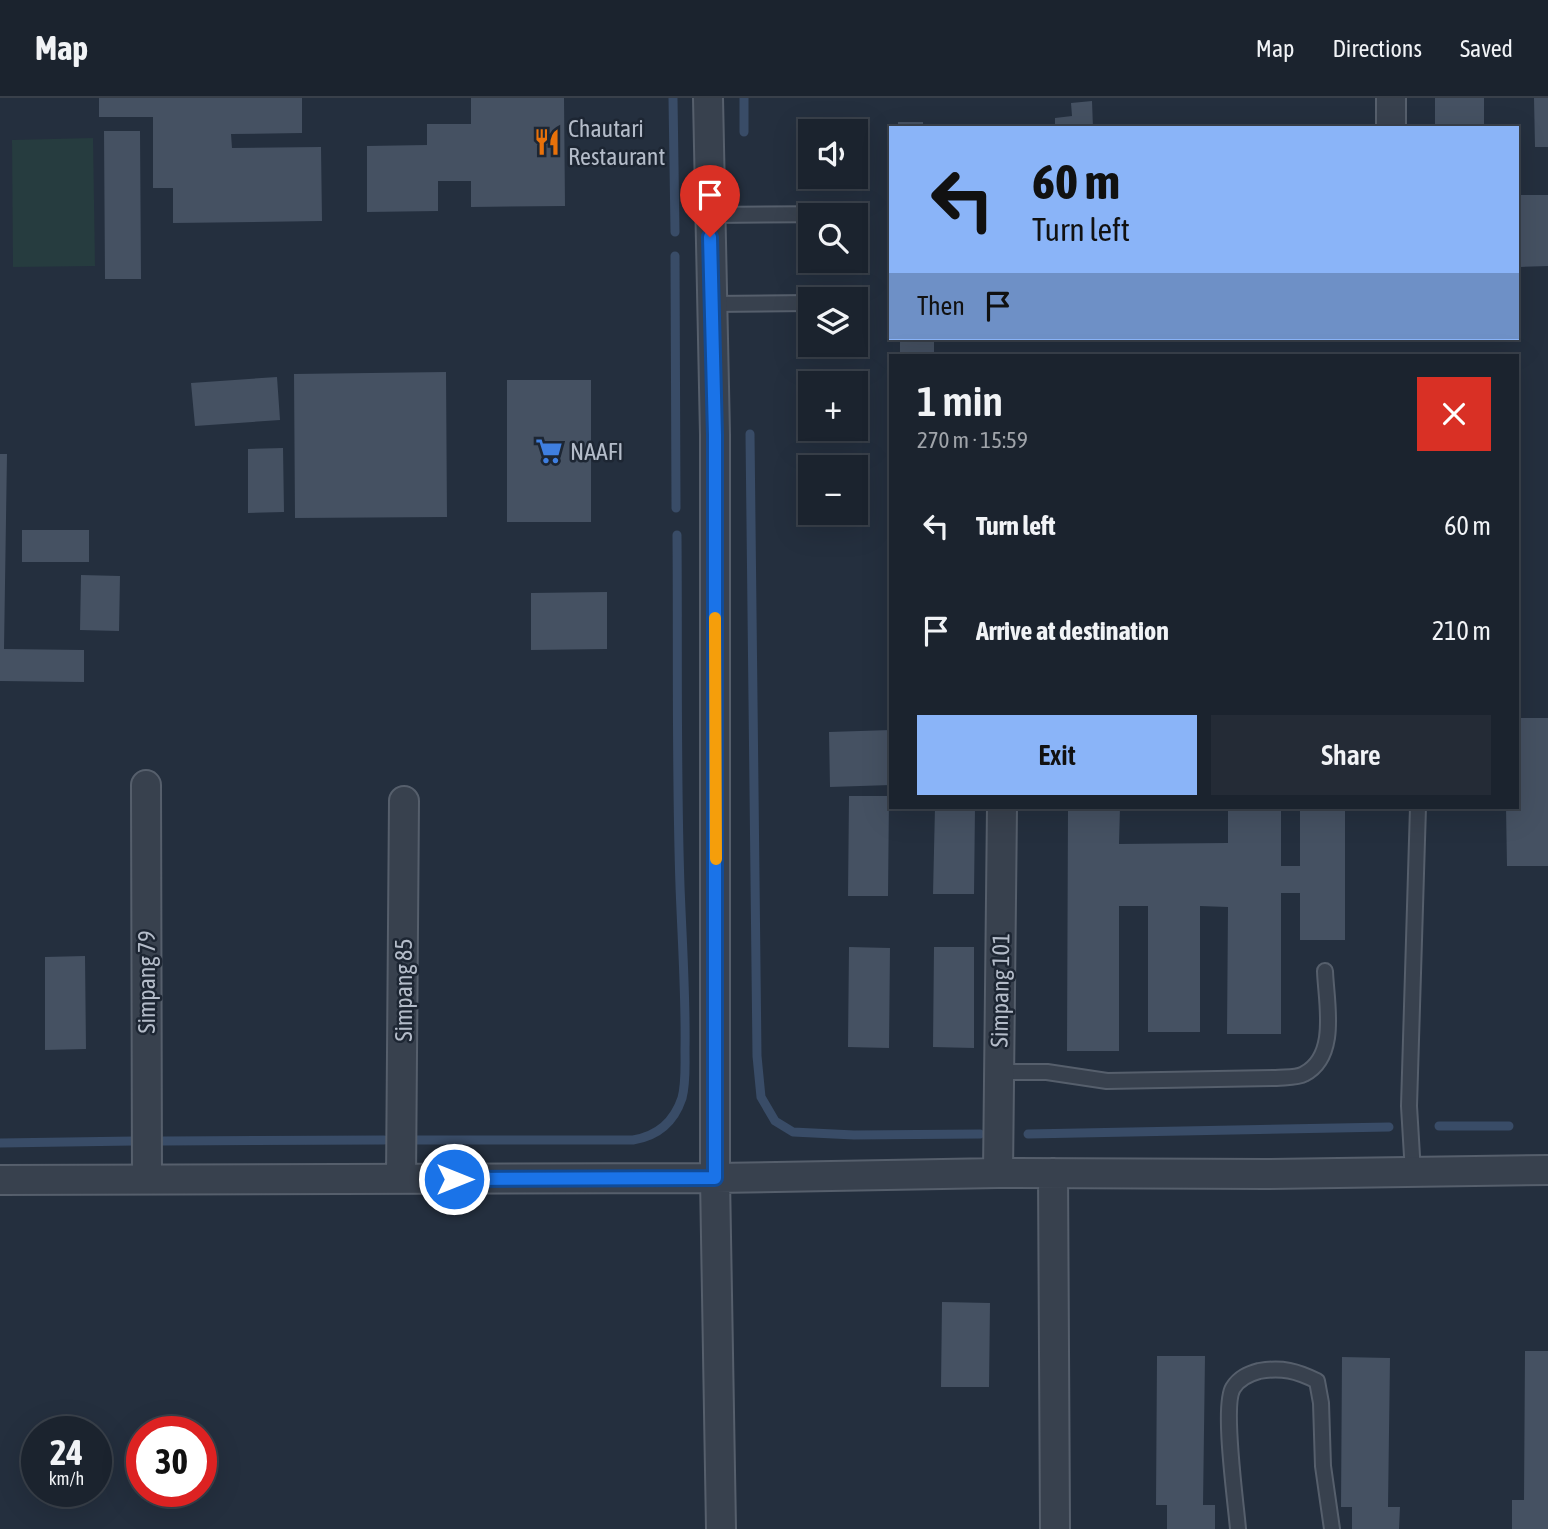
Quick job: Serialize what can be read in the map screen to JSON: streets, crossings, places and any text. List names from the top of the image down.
{
  "streets": {
    "street": ["Simpang 79", "Simpang 85", "Simpang 101"]
  },
  "places": {
    "restaurant": ["Chautari Restaurant"],
    "supermarket": ["NAAFI"]
  },
  "page": {
    "header": "Map",
    "nav": ["Map", "Directions", "Saved"],
    "map_buttons": ["+", "−"],
    "turn": ["60 m", "Turn left"],
    "then": "Then",
    "heading": ["1 min", "270 m · 15:59"],
    "list": [
      {
        "name": "Turn left",
        "value": "60 m"
      },
      {
        "name": "Arrive at destination",
        "value": "210 m"
      }
    ],
    "buttons": ["Exit", "Share"],
    "speed": "24 km/h",
    "limit": "30"
  }
}
